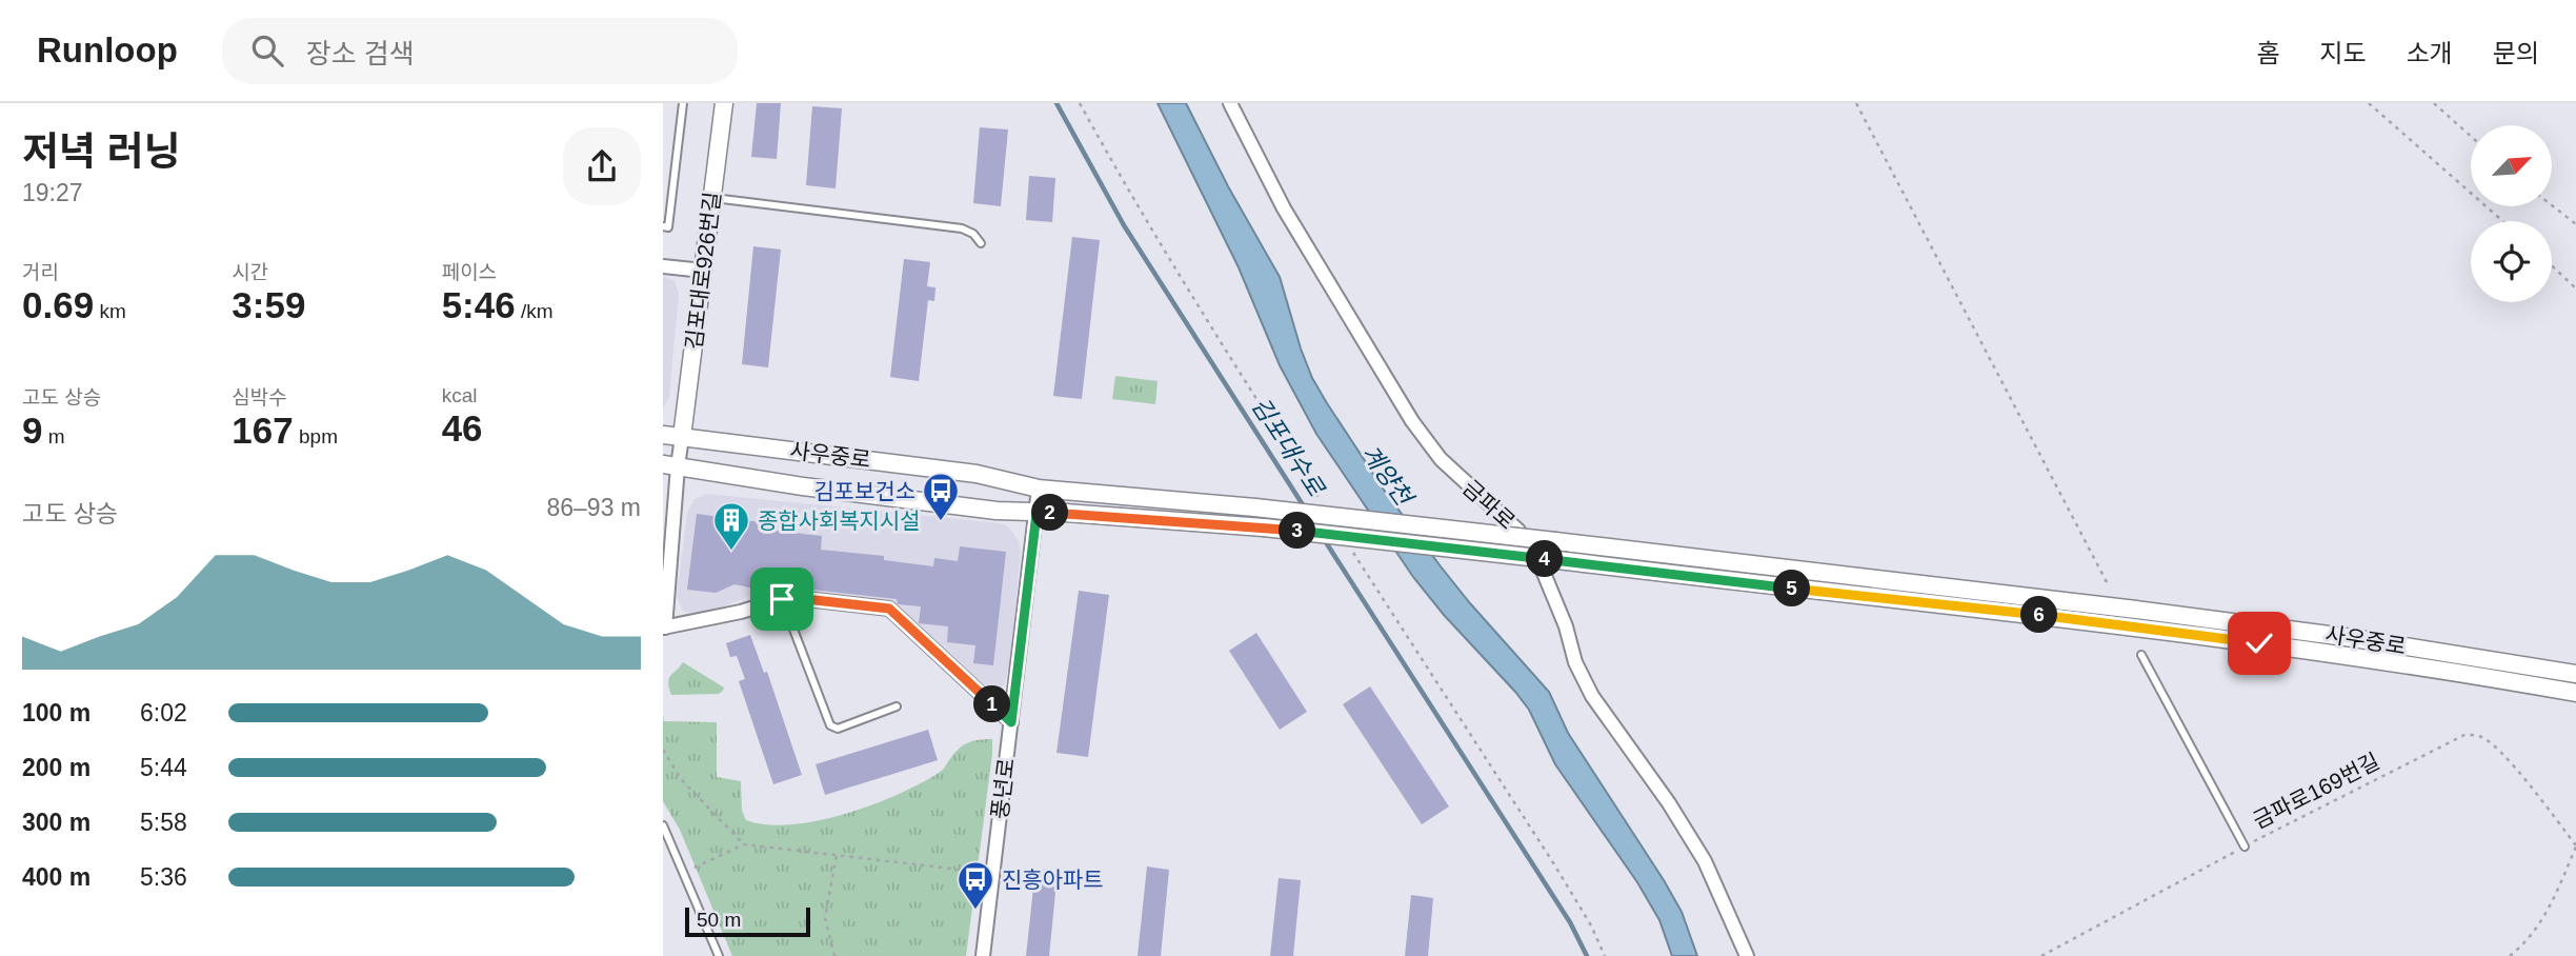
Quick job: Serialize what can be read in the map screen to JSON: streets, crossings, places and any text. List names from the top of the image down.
{
  "streets": {
    "street": [
      "김포대로926번길",
      "사우중로",
      "금파로",
      "풍년로"
    ],
    "path": ["금파로169번길"]
  },
  "crossings": [
    ["김포대로926번길", "사우중로"],
    ["사우중로", "풍년로"]
  ],
  "water": ["김포대수로", "계양천"],
  "places": {
    "bus stop": ["김포보건소", "진흥아파트"],
    "building": ["종합사회복지시설"]
  },
  "scale_bar": "50 m",
  "north": "top right",
  "page": {
    "header": "Runloop",
    "search": "장소 검색",
    "nav": [
      "홈",
      "지도",
      "소개",
      "문의"
    ],
    "heading": ["저녁 러닝", "19:27"],
    "stats": [
      ["거리", "0.69 km"],
      ["시간", "3:59"],
      ["페이스", "5:46 /km"],
      ["고도 상승", "9 m"],
      ["심박수", "167 bpm"],
      ["kcal", "46"]
    ],
    "chart": ["고도 상승", "86–93 m"],
    "pins": [
      "2",
      "3",
      "4",
      "5",
      "6",
      "1"
    ],
    "list": [
      {
        "name": "100 m",
        "note": "6:02"
      },
      {
        "name": "200 m",
        "note": "5:44"
      },
      {
        "name": "300 m",
        "note": "5:58"
      },
      {
        "name": "400 m",
        "note": "5:36"
      }
    ],
    "scale": "50 m"
  }
}
